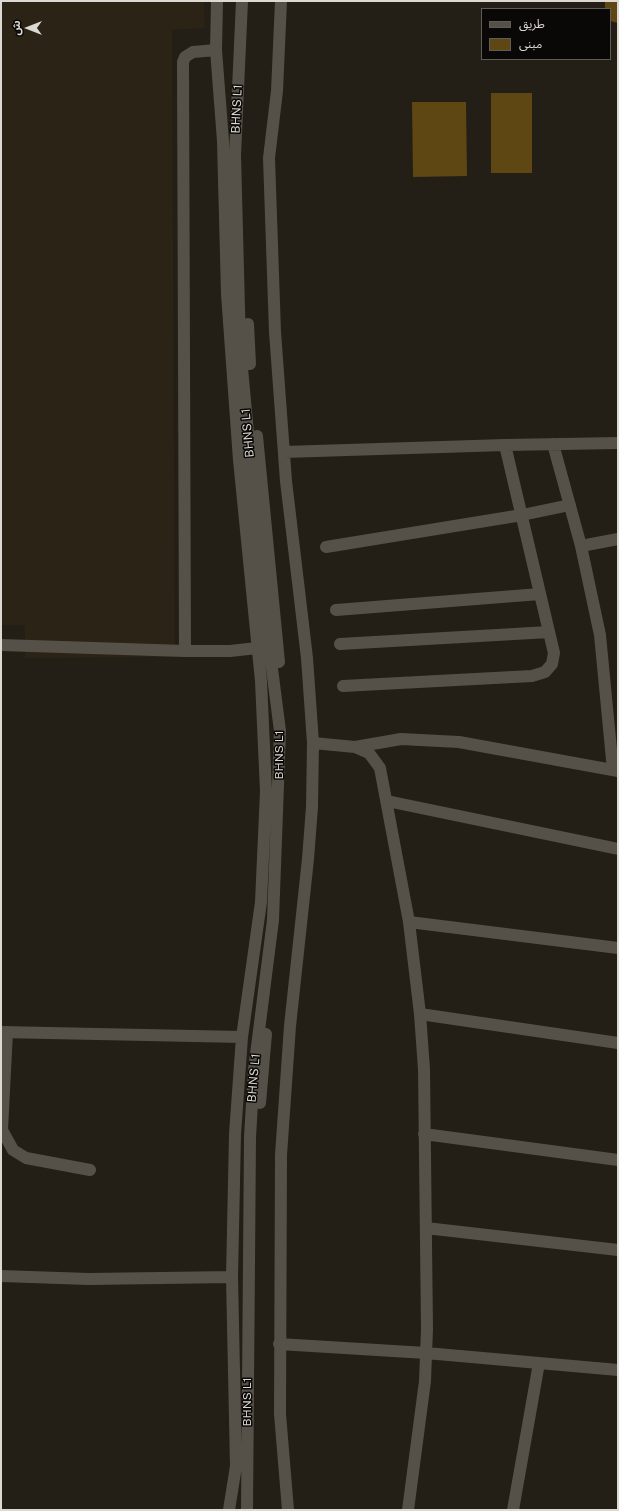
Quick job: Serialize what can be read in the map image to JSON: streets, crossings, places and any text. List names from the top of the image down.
{
  "streets": {
    "street": ["BHNS L1"]
  },
  "legend": ["طريق", "مبنى"],
  "north": "left"
}
